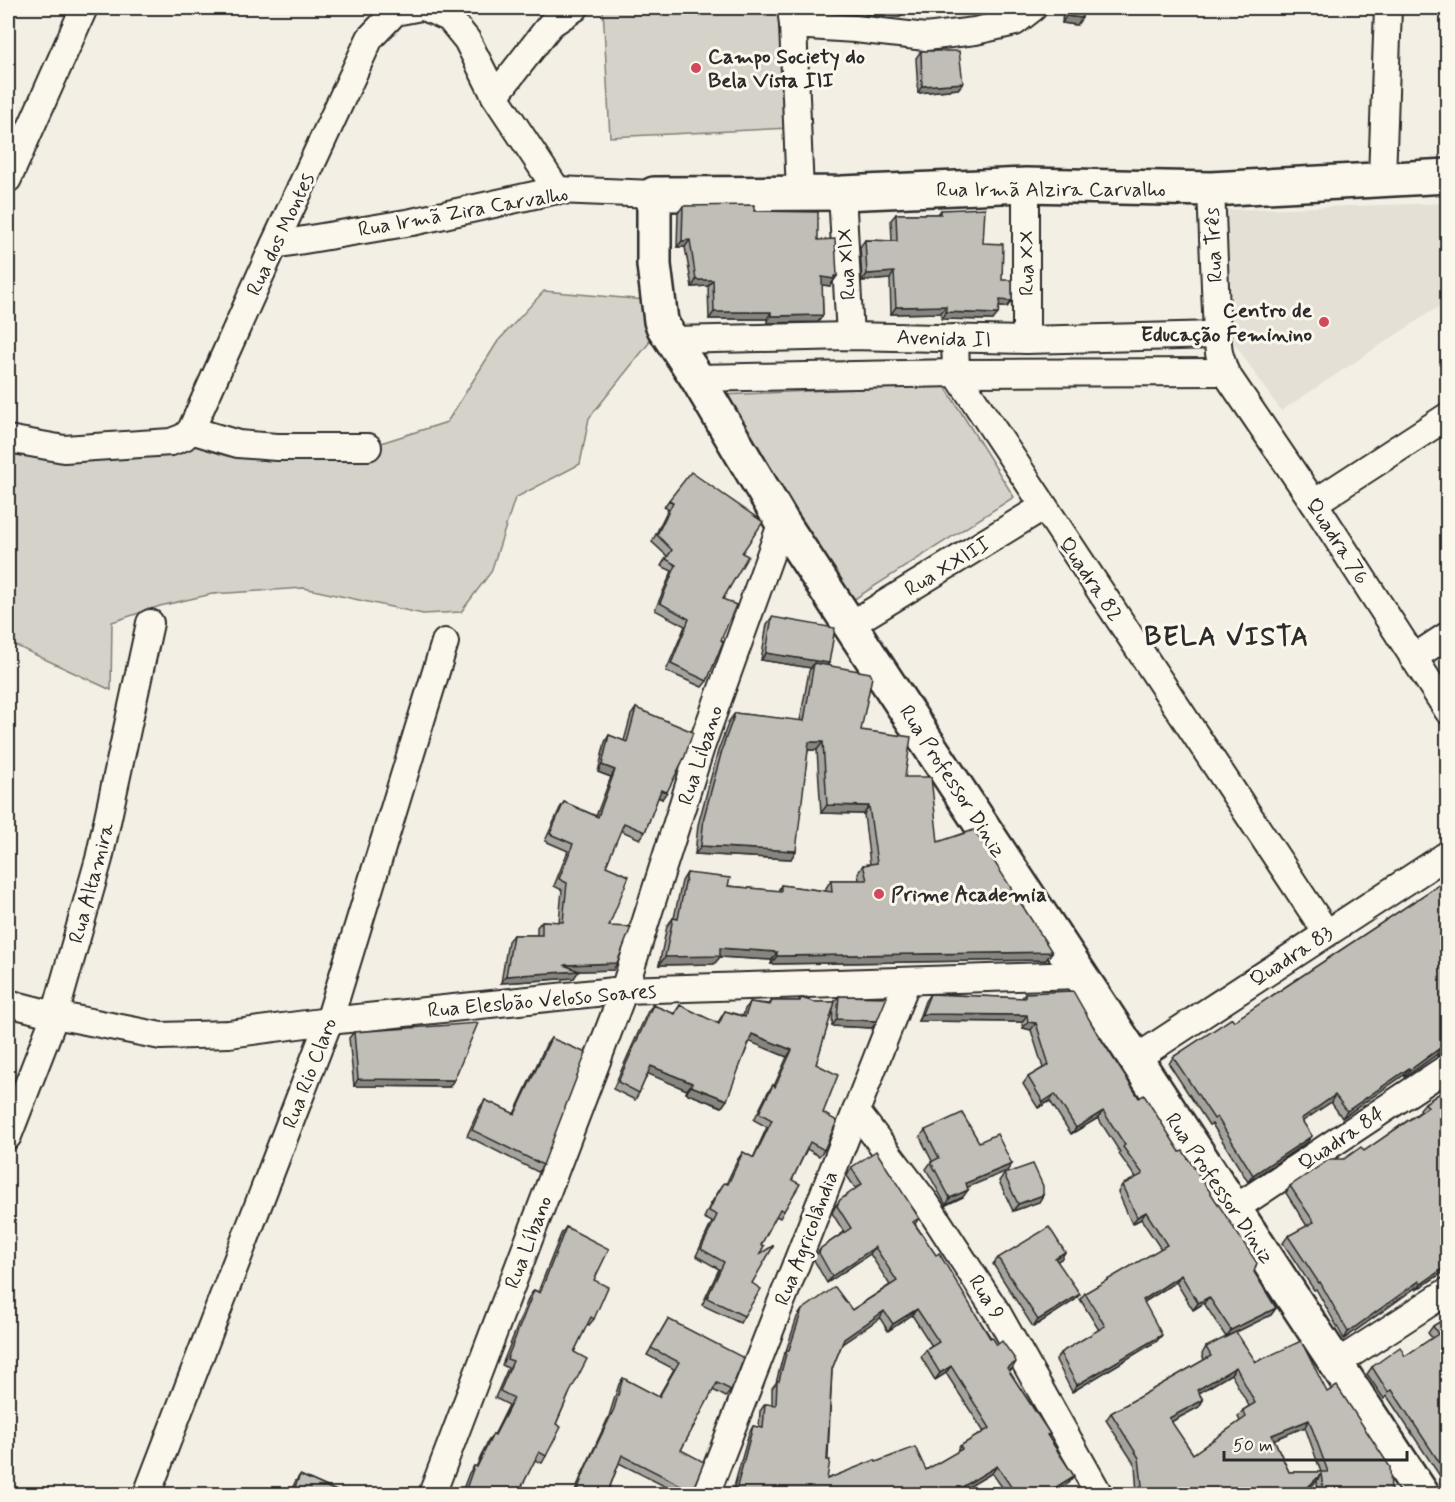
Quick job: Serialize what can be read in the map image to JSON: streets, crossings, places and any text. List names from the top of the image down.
{
  "streets": {
    "street": [
      "Rua Irmã Alzira Carvalho",
      "Rua Irmã Zira Carvalho",
      "Rua dos Montes",
      "Rua Três",
      "Rua XX",
      "Rua XIX",
      "Avenida II",
      "Quadra 76",
      "Rua XXIII",
      "Quadra 82",
      "Rua Libano",
      "Rua Professor Diniz",
      "Rua Altamira",
      "Quadra 83",
      "Rua Elesbão Veloso Soares",
      "Rua Rio Claro",
      "Quadra 84",
      "Rua Agricolândia",
      "Rua Líbano",
      "Rua 9"
    ]
  },
  "crossings": [
    ["Rua Irmã Alzira Carvalho", "Rua Irmã Zira Carvalho"],
    ["Rua Irmã Alzira Carvalho", "Rua Três"],
    ["Rua Irmã Alzira Carvalho", "Rua XX"],
    ["Rua Irmã Alzira Carvalho", "Rua XIX"],
    ["Rua Irmã Alzira Carvalho", "Rua Professor Diniz"],
    ["Rua Irmã Zira Carvalho", "Rua dos Montes"],
    ["Rua Irmã Zira Carvalho", "Rua Professor Diniz"],
    ["Rua Três", "Avenida II"],
    ["Rua Três", "Quadra 76"],
    ["Rua XX", "Avenida II"],
    ["Rua XIX", "Avenida II"],
    ["Avenida II", "Quadra 76"],
    ["Avenida II", "Quadra 82"],
    ["Avenida II", "Rua Professor Diniz"],
    ["Rua XXIII", "Quadra 82"],
    ["Rua XXIII", "Rua Professor Diniz"],
    ["Quadra 82", "Quadra 83"],
    ["Rua Libano", "Rua Professor Diniz"],
    ["Rua Libano", "Rua Elesbão Veloso Soares"],
    ["Rua Libano", "Rua Líbano"],
    ["Rua Professor Diniz", "Quadra 83"],
    ["Rua Professor Diniz", "Rua Elesbão Veloso Soares"],
    ["Rua Professor Diniz", "Quadra 84"],
    ["Rua Altamira", "Rua Elesbão Veloso Soares"],
    ["Rua Elesbão Veloso Soares", "Rua Rio Claro"],
    ["Rua Elesbão Veloso Soares", "Rua Agricolândia"],
    ["Rua Elesbão Veloso Soares", "Rua Líbano"],
    ["Rua Agricolândia", "Rua 9"]
  ],
  "districts": ["BELA VISTA"],
  "places": ["Campo Society do Bela Vista III", "Centro de Educação Feminino", "Prime Academia"],
  "scale_bar": "50 m"
}
